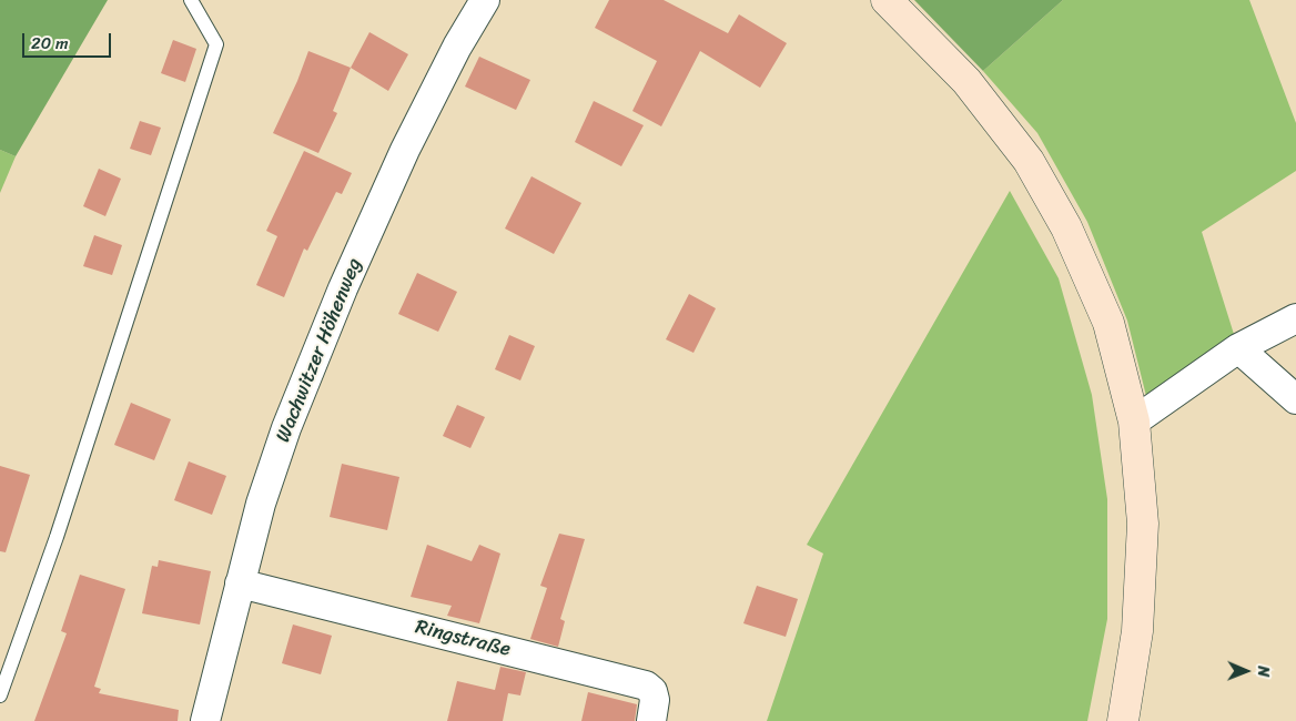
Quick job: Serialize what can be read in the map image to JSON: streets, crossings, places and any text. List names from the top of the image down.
{
  "streets": {
    "street": ["Wachwitzer Höhenweg", "Ringstraße"]
  },
  "crossings": [
    ["Wachwitzer Höhenweg", "Ringstraße"]
  ],
  "scale_bar": "20 m",
  "north": "right"
}
